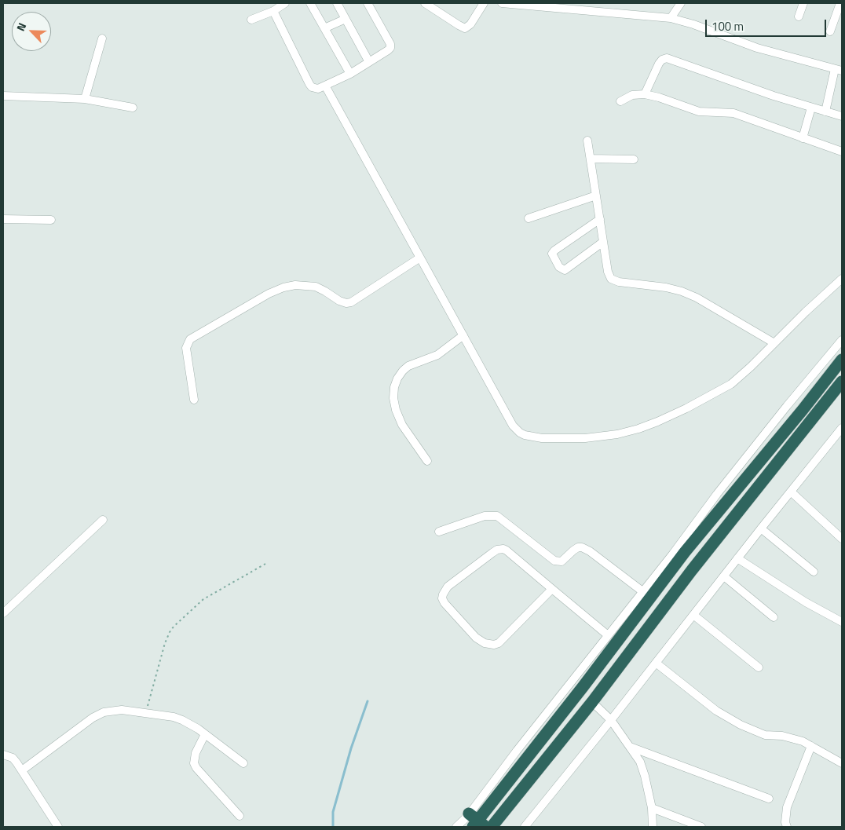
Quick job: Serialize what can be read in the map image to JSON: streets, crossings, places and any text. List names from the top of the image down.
{
  "scale_bar": "100 m",
  "north": "top left"
}
